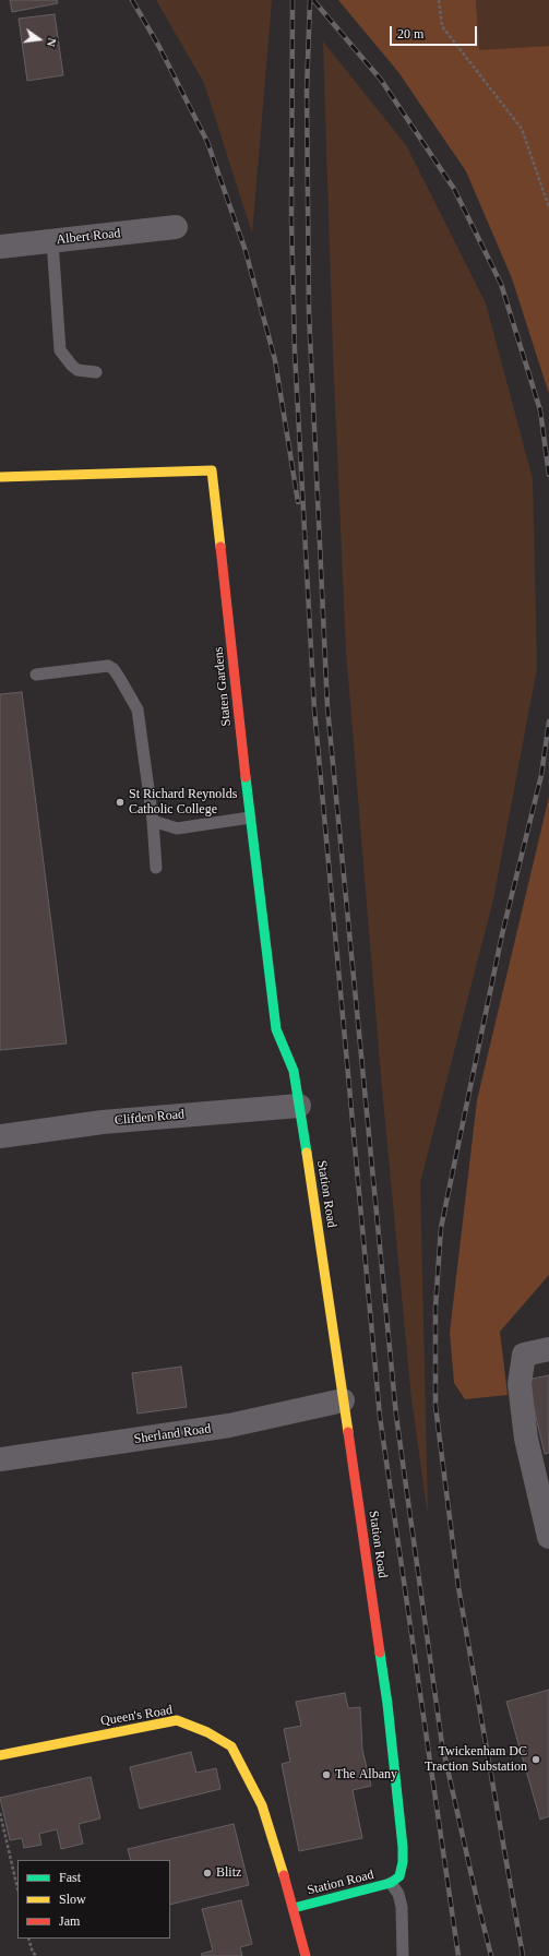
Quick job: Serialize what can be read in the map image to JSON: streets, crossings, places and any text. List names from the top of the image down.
{
  "streets": {
    "street": [
      "Albert Road",
      "Staten Gardens",
      "Clifden Road",
      "Station Road",
      "Sherland Road",
      "Queen's Road"
    ]
  },
  "crossings": [
    ["Staten Gardens", "Clifden Road"],
    ["Staten Gardens", "Station Road"],
    ["Clifden Road", "Station Road"],
    ["Station Road", "Sherland Road"],
    ["Station Road", "Queen's Road"]
  ],
  "places": [
    "St Richard Reynolds Catholic College",
    "Twickenham DC Traction Substation",
    "The Albany",
    "Blitz"
  ],
  "legend": ["Fast", "Slow", "Jam"],
  "scale_bar": "20 m",
  "north": "right"
}
